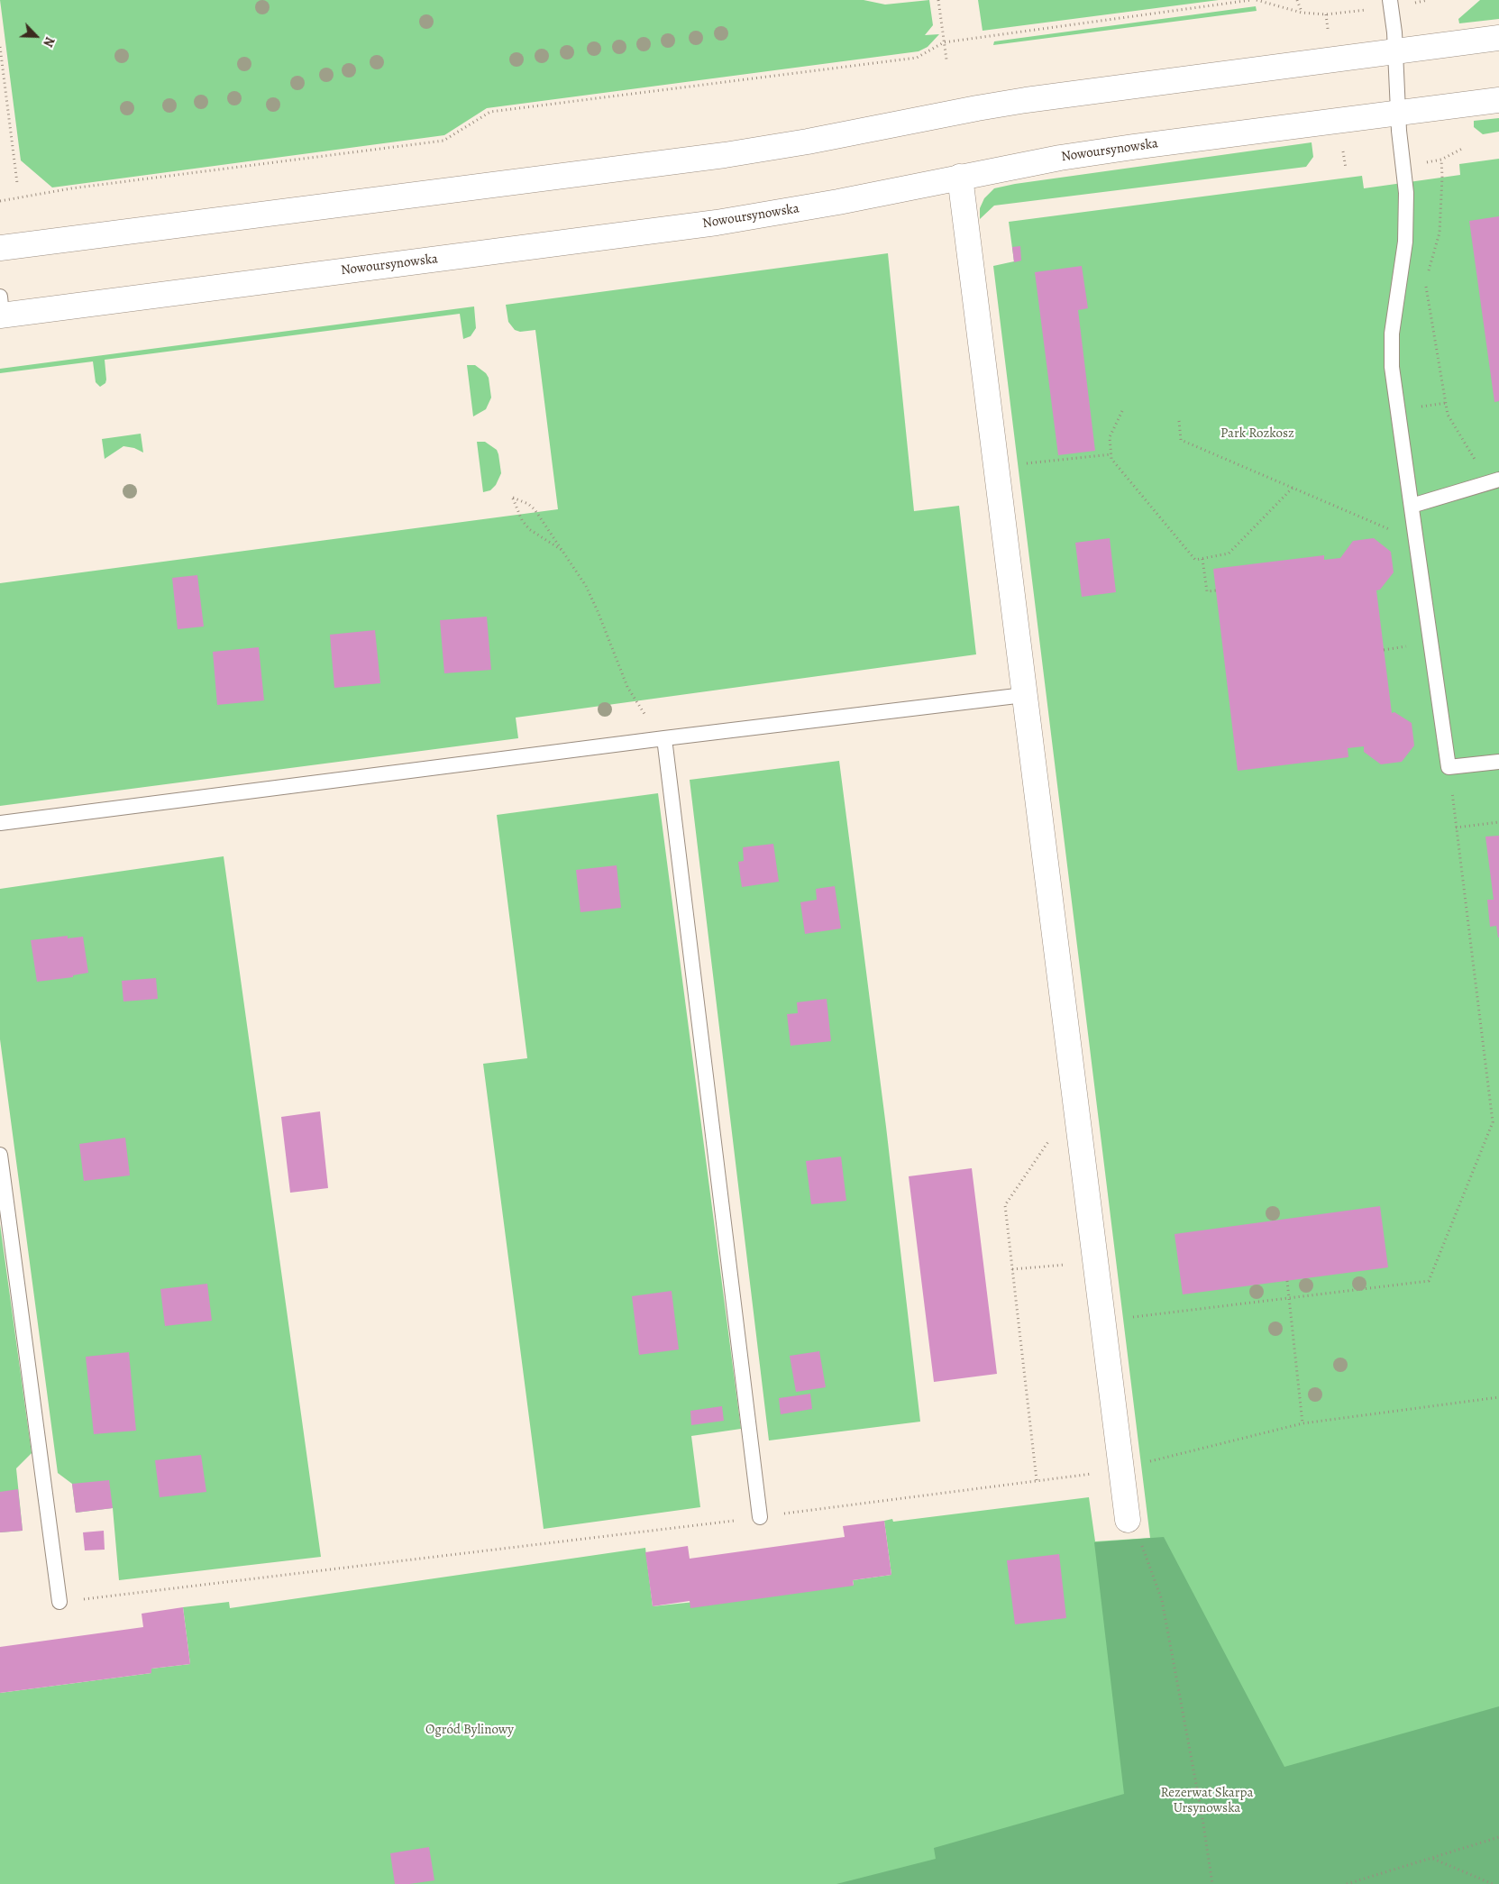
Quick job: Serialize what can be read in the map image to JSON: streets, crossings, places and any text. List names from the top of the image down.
{
  "streets": {
    "street": ["Nowoursynowska"]
  },
  "parks": ["Park Rozkosz", "Ogród Bylinowy", "Rezerwat Skarpa Ursynowska"],
  "north": "bottom right"
}
